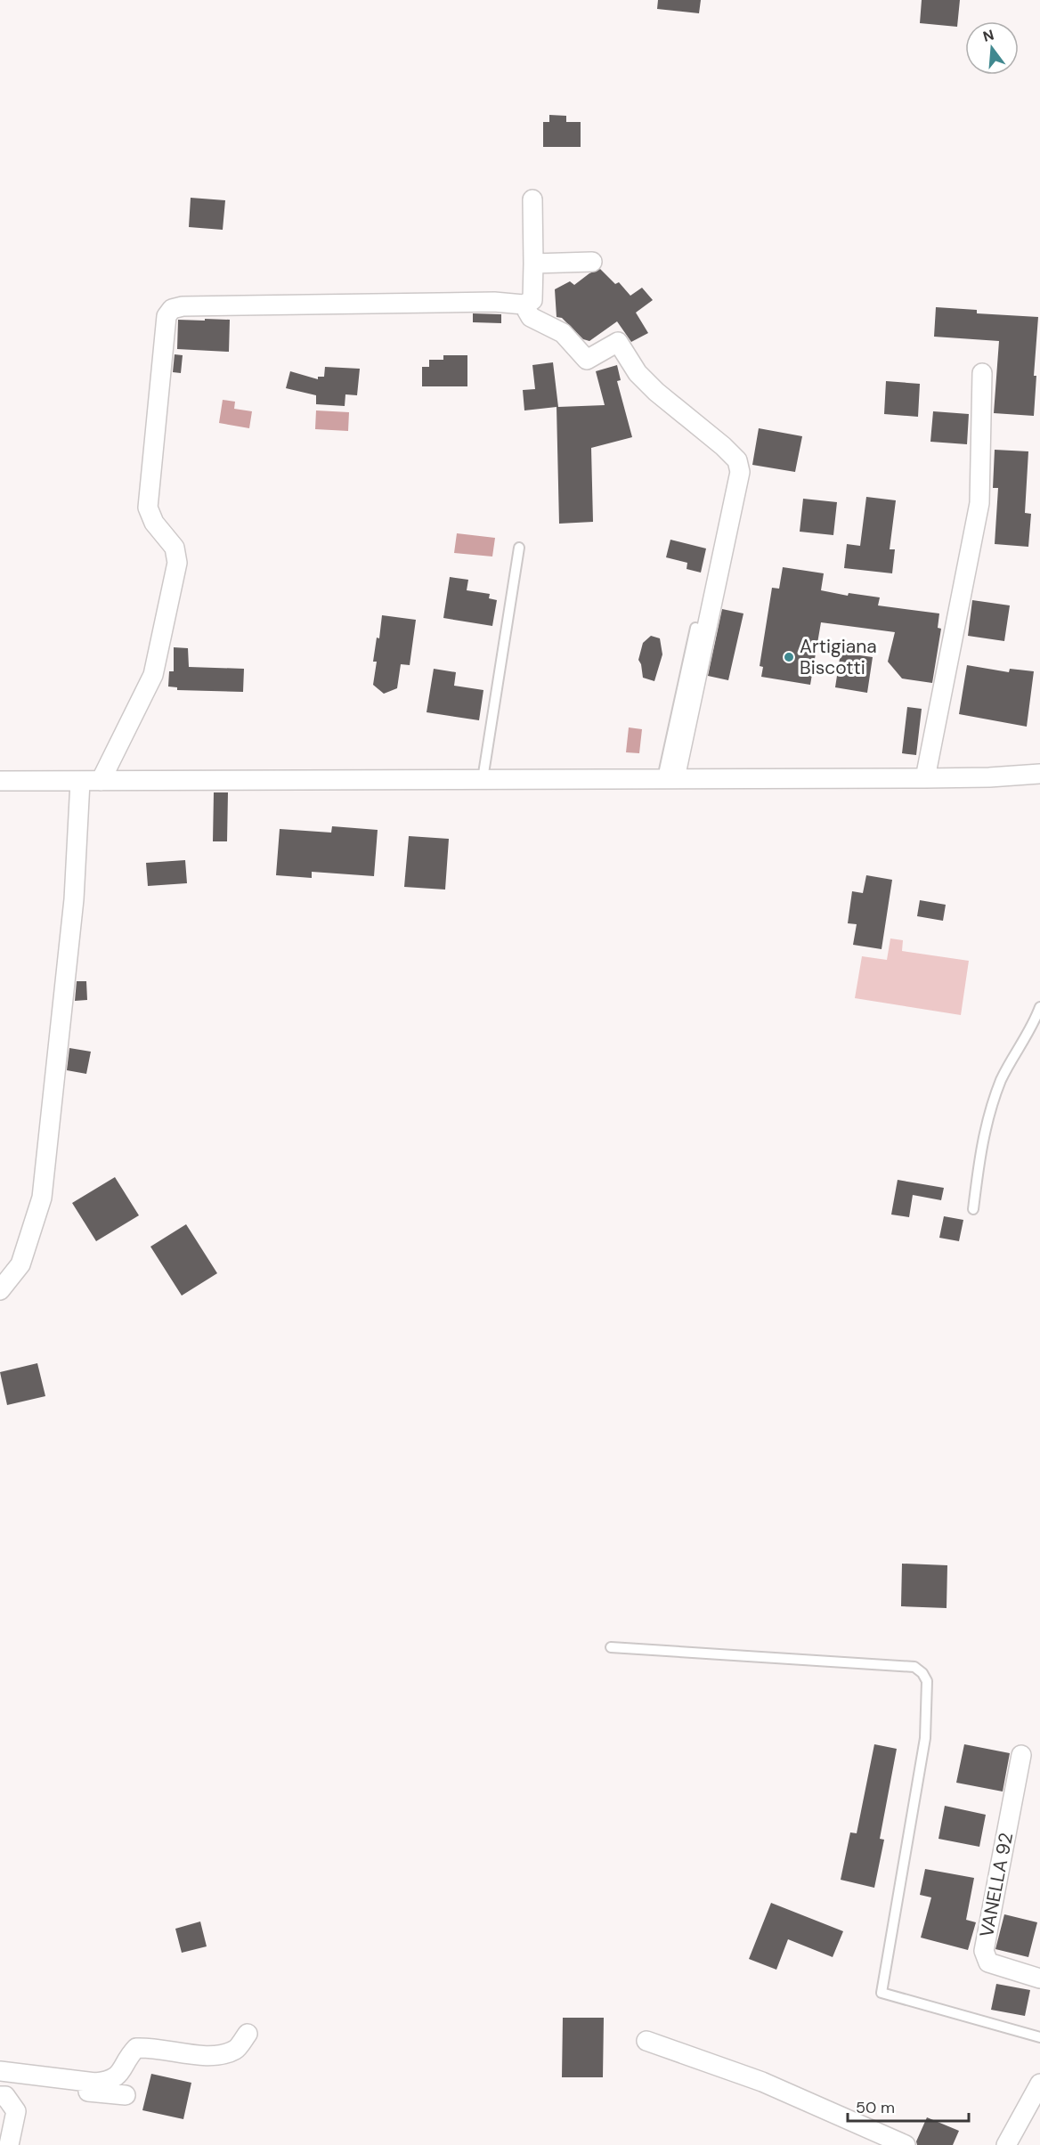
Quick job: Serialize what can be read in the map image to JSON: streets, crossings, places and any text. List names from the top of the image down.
{
  "streets": {
    "street": ["VANELLA 92"]
  },
  "places": ["Artigiana Biscotti"],
  "scale_bar": "50 m",
  "north": "top"
}
